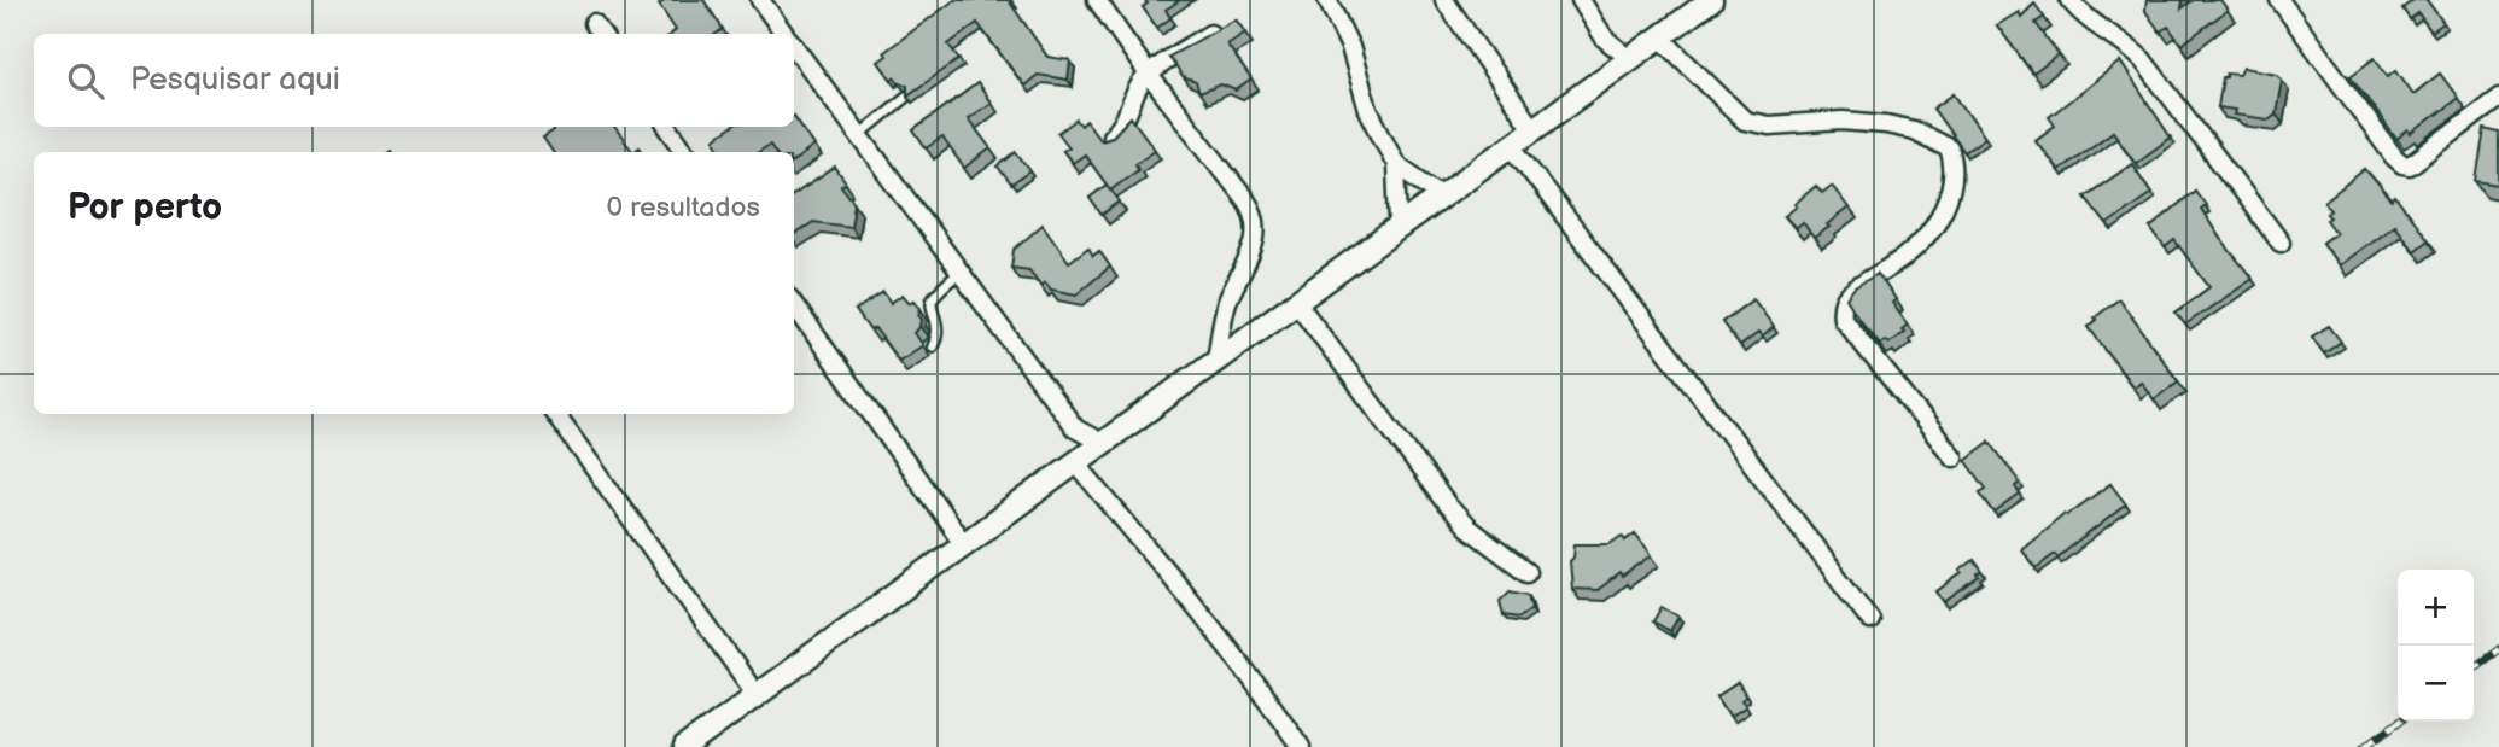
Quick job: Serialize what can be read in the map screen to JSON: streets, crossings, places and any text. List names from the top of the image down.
{
  "page": {
    "search": "Pesquisar aqui",
    "heading": ["Por perto", "0 resultados"],
    "map_buttons": ["+", "−"]
  }
}
